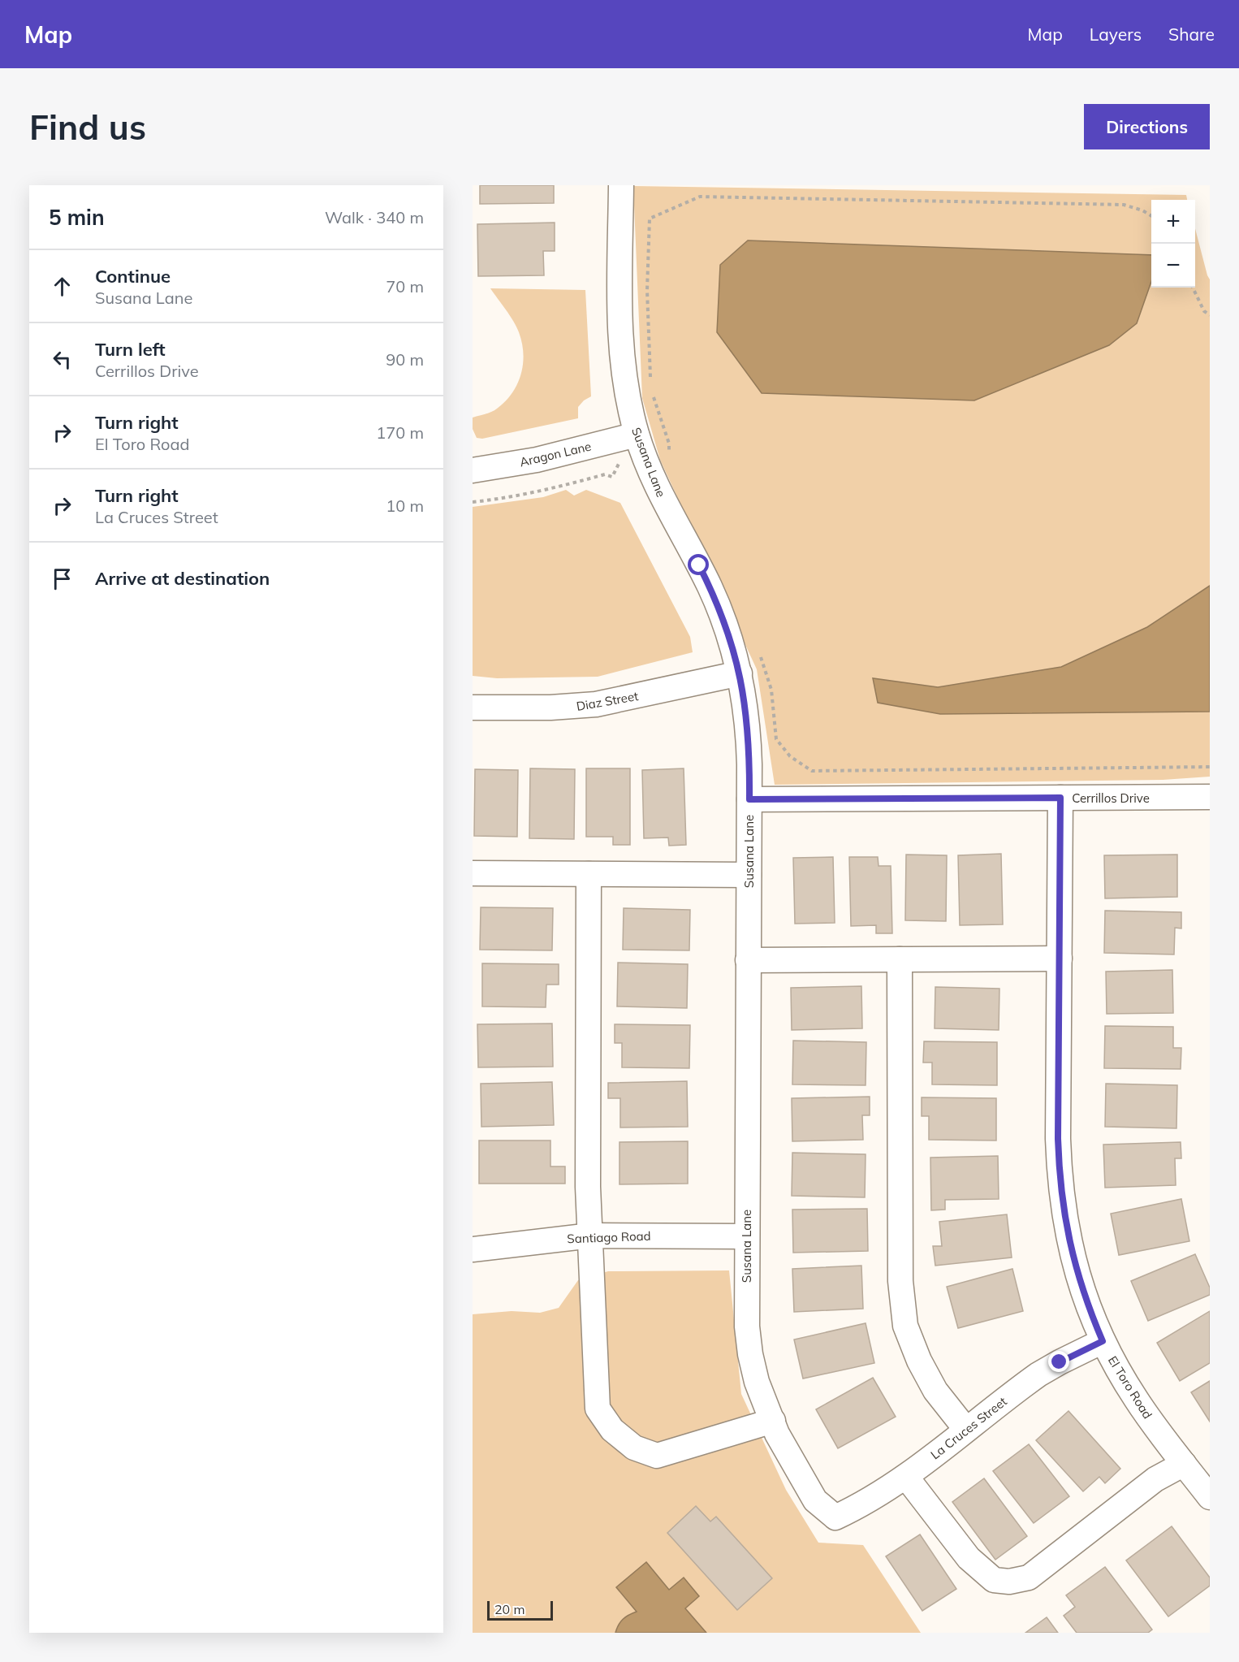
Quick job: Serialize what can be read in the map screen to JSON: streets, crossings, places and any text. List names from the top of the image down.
{
  "streets": {
    "street": [
      "Aragon Lane",
      "Susana Lane",
      "Diaz Street",
      "Cerrillos Drive",
      "Santiago Road",
      "El Toro Road",
      "La Cruces Street"
    ]
  },
  "crossings": [
    ["Aragon Lane", "Susana Lane"],
    ["Susana Lane", "Diaz Street"],
    ["Susana Lane", "Cerrillos Drive"],
    ["Susana Lane", "Santiago Road"],
    ["Susana Lane", "La Cruces Street"],
    ["Cerrillos Drive", "El Toro Road"],
    ["El Toro Road", "La Cruces Street"]
  ],
  "scale_bar": "20 m",
  "page": {
    "header": "Map",
    "nav": ["Map", "Layers", "Share"],
    "buttons": "Directions",
    "title": "Find us",
    "heading": ["5 min", "Walk · 340 m"],
    "map_buttons": ["+", "−"],
    "list": [
      ["Continue", "Susana Lane", "70 m"],
      ["Turn left", "Cerrillos Drive", "90 m"],
      ["Turn right", "El Toro Road", "170 m"],
      ["Turn right", "La Cruces Street", "10 m"],
      "Arrive at destination"
    ],
    "scale": "20 m"
  }
}
